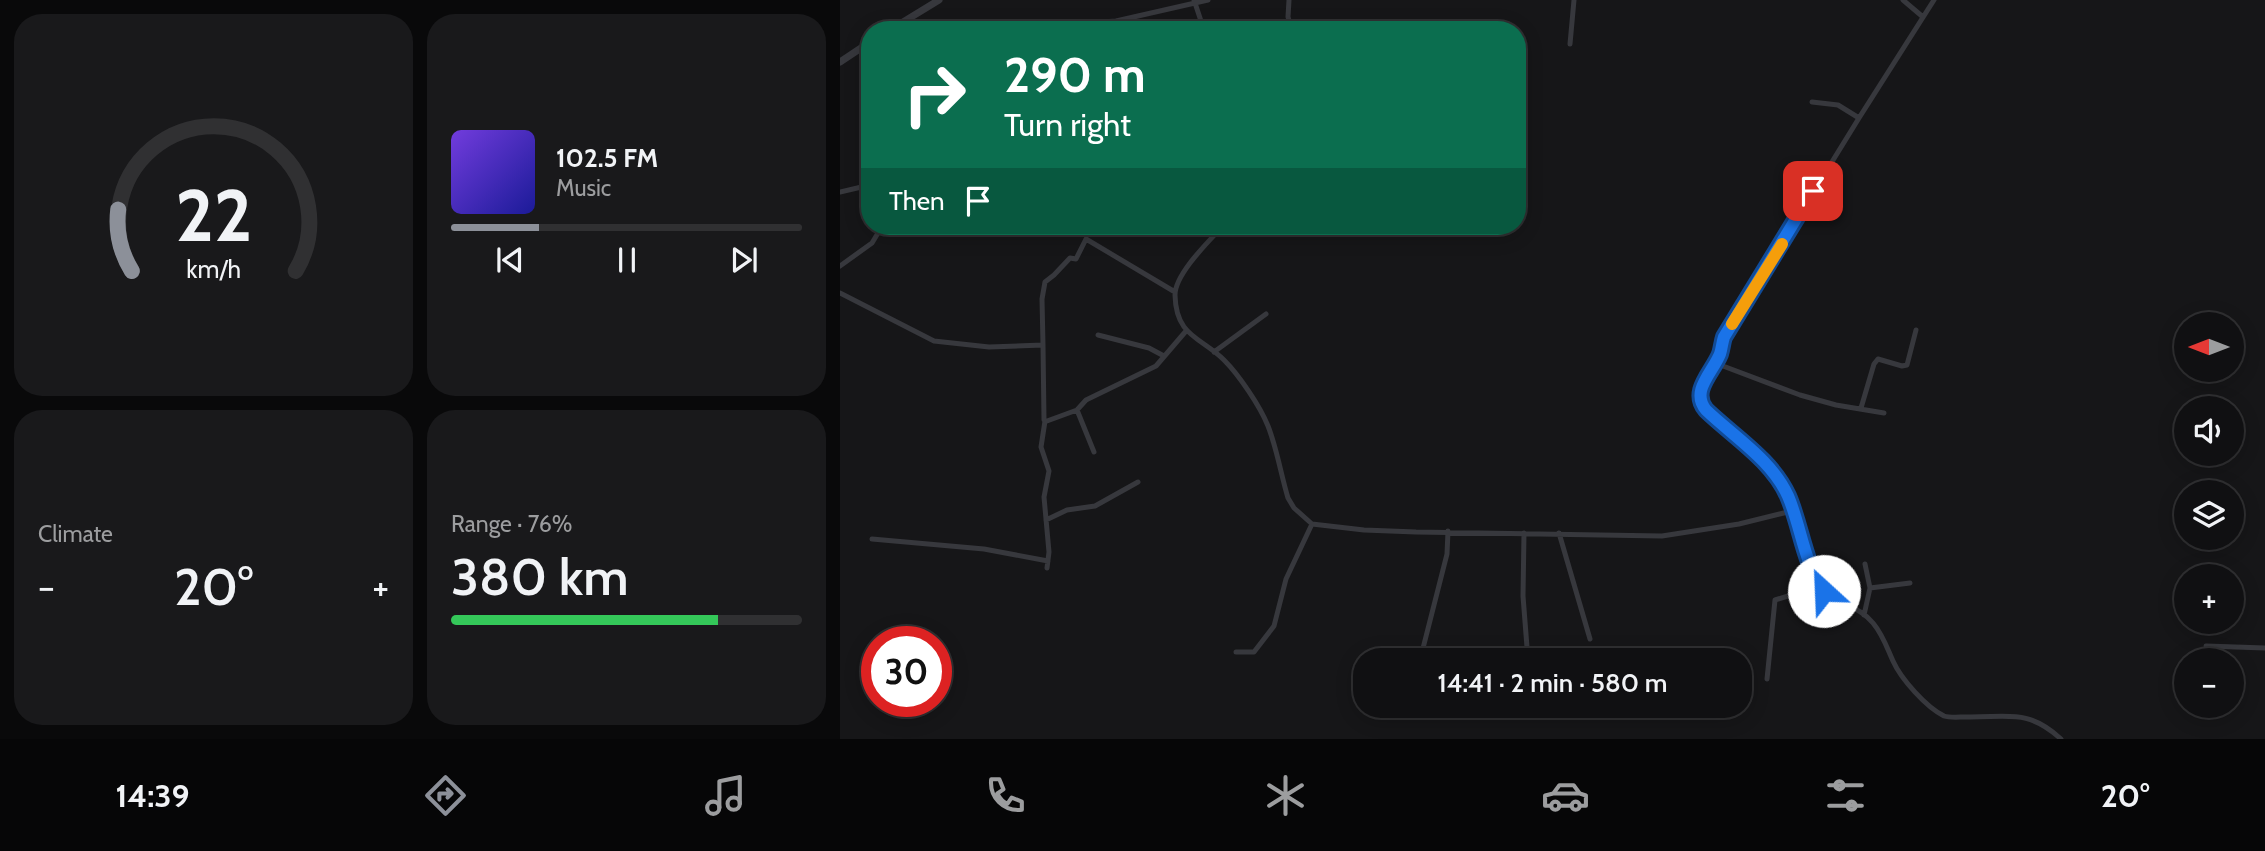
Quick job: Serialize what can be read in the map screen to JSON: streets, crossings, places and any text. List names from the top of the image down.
{
  "north": "left",
  "page": {
    "turn": ["290 m", "Turn right"],
    "song": ["102.5 FM", "Music"],
    "then": "Then",
    "map_buttons": ["+", "−"],
    "tile": [
      "Climate",
      ["Range · 76%", "380 km"]
    ],
    "heat": ["−", "20°", "+"],
    "limit": "30",
    "trip": "14:41 · 2 min · 580 m",
    "tabs": ["14:39", "20°"],
    "gauge": ["22", "km/h"]
  }
}
